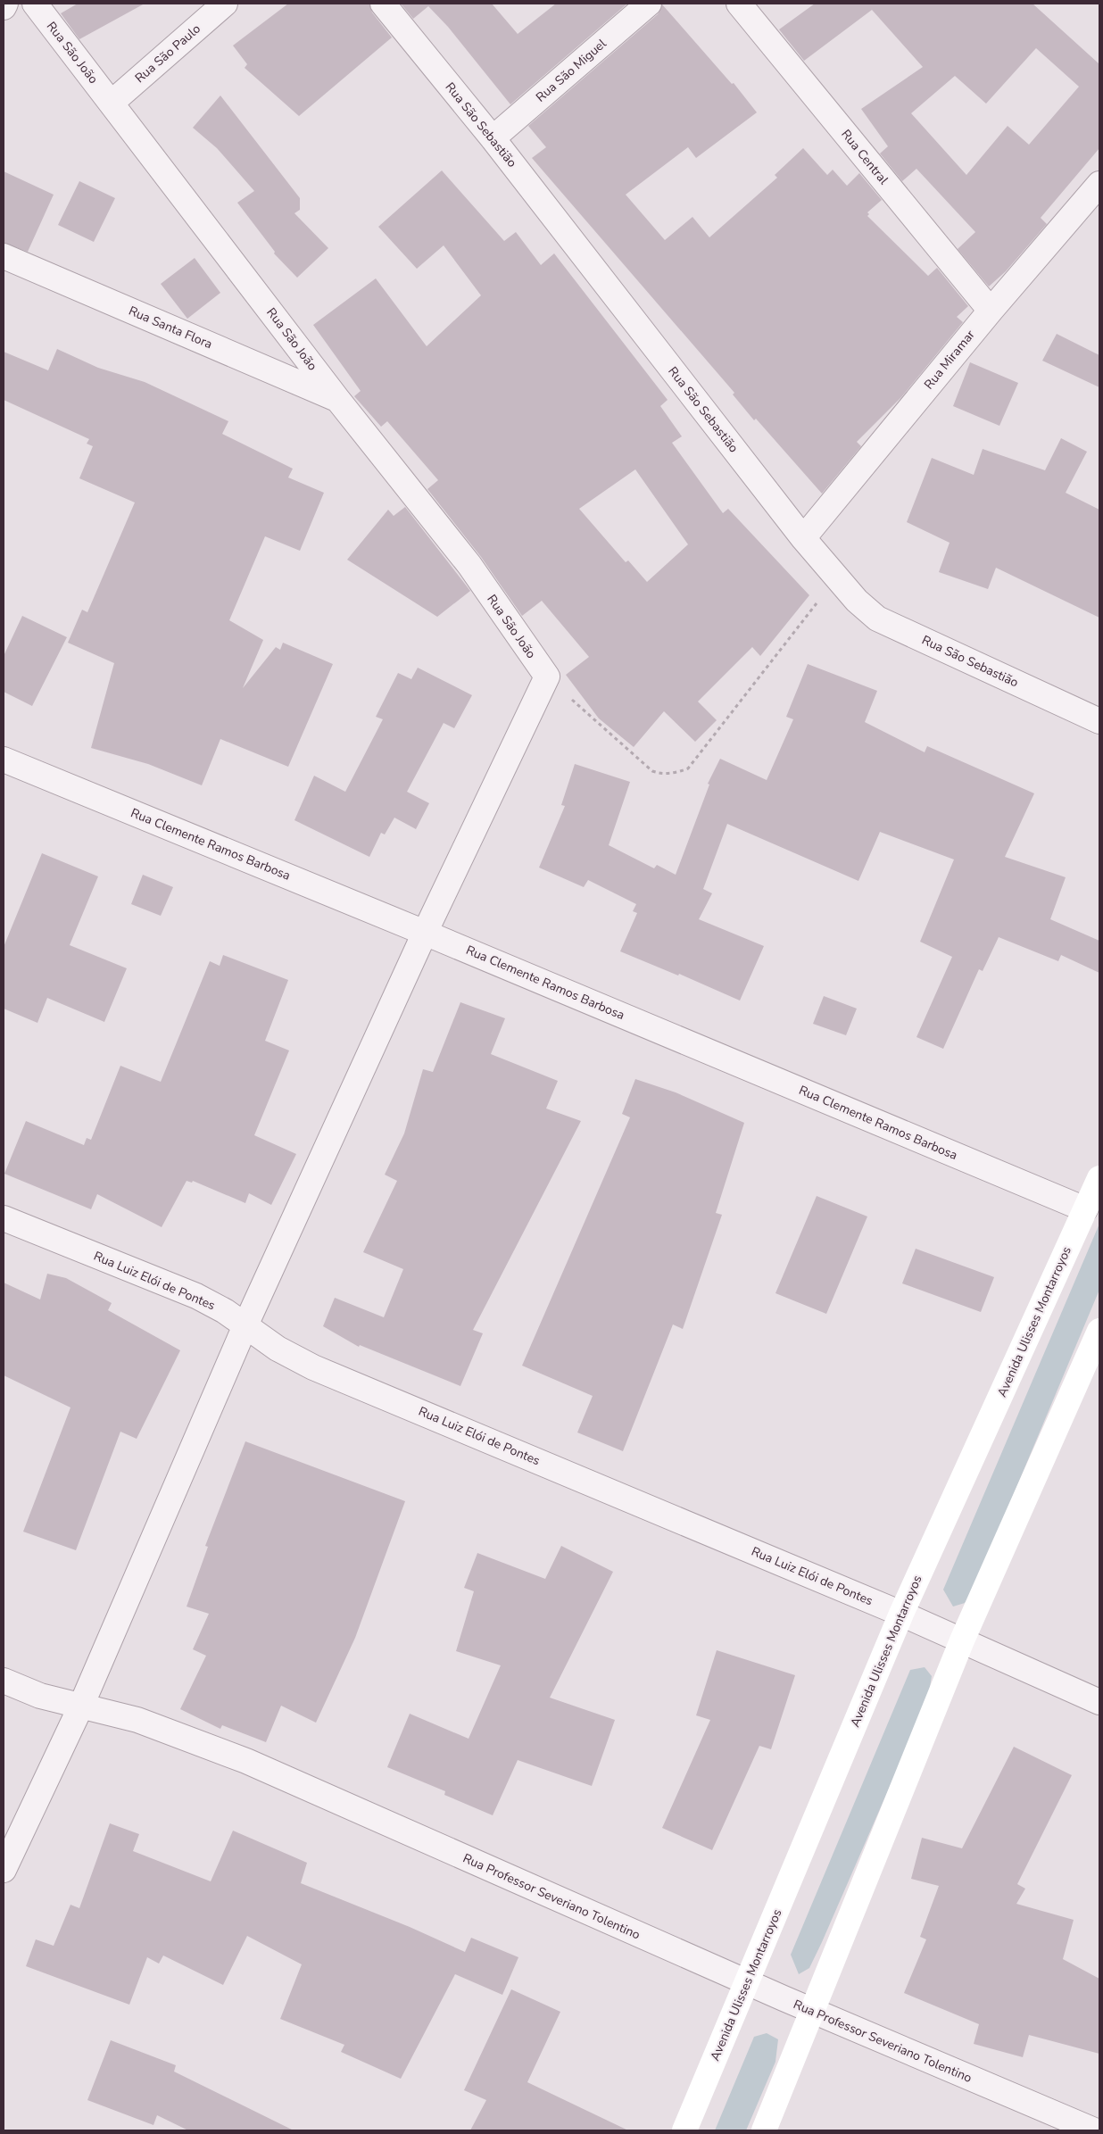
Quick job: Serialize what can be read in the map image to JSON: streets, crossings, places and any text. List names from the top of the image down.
{
  "streets": {
    "main road": ["Avenida Ulisses Montarroyos"],
    "street": [
      "Rua São João",
      "Rua São Paulo",
      "Rua São Miguel",
      "Rua São Sebastião",
      "Rua Central",
      "Rua Santa Flora",
      "Rua Miramar",
      "Rua Clemente Ramos Barbosa",
      "Rua Luiz Elói de Pontes",
      "Rua Professor Severiano Tolentino"
    ]
  },
  "crossings": [
    ["Rua São João", "Rua São Paulo"],
    ["Rua São João", "Rua Santa Flora"],
    ["Rua São Miguel", "Rua São Sebastião"],
    ["Rua São Sebastião", "Rua Miramar"],
    ["Rua Central", "Rua Miramar"],
    ["Rua Clemente Ramos Barbosa", "Avenida Ulisses Montarroyos"],
    ["Rua Luiz Elói de Pontes", "Avenida Ulisses Montarroyos"],
    ["Avenida Ulisses Montarroyos", "Rua Professor Severiano Tolentino"]
  ]
}
